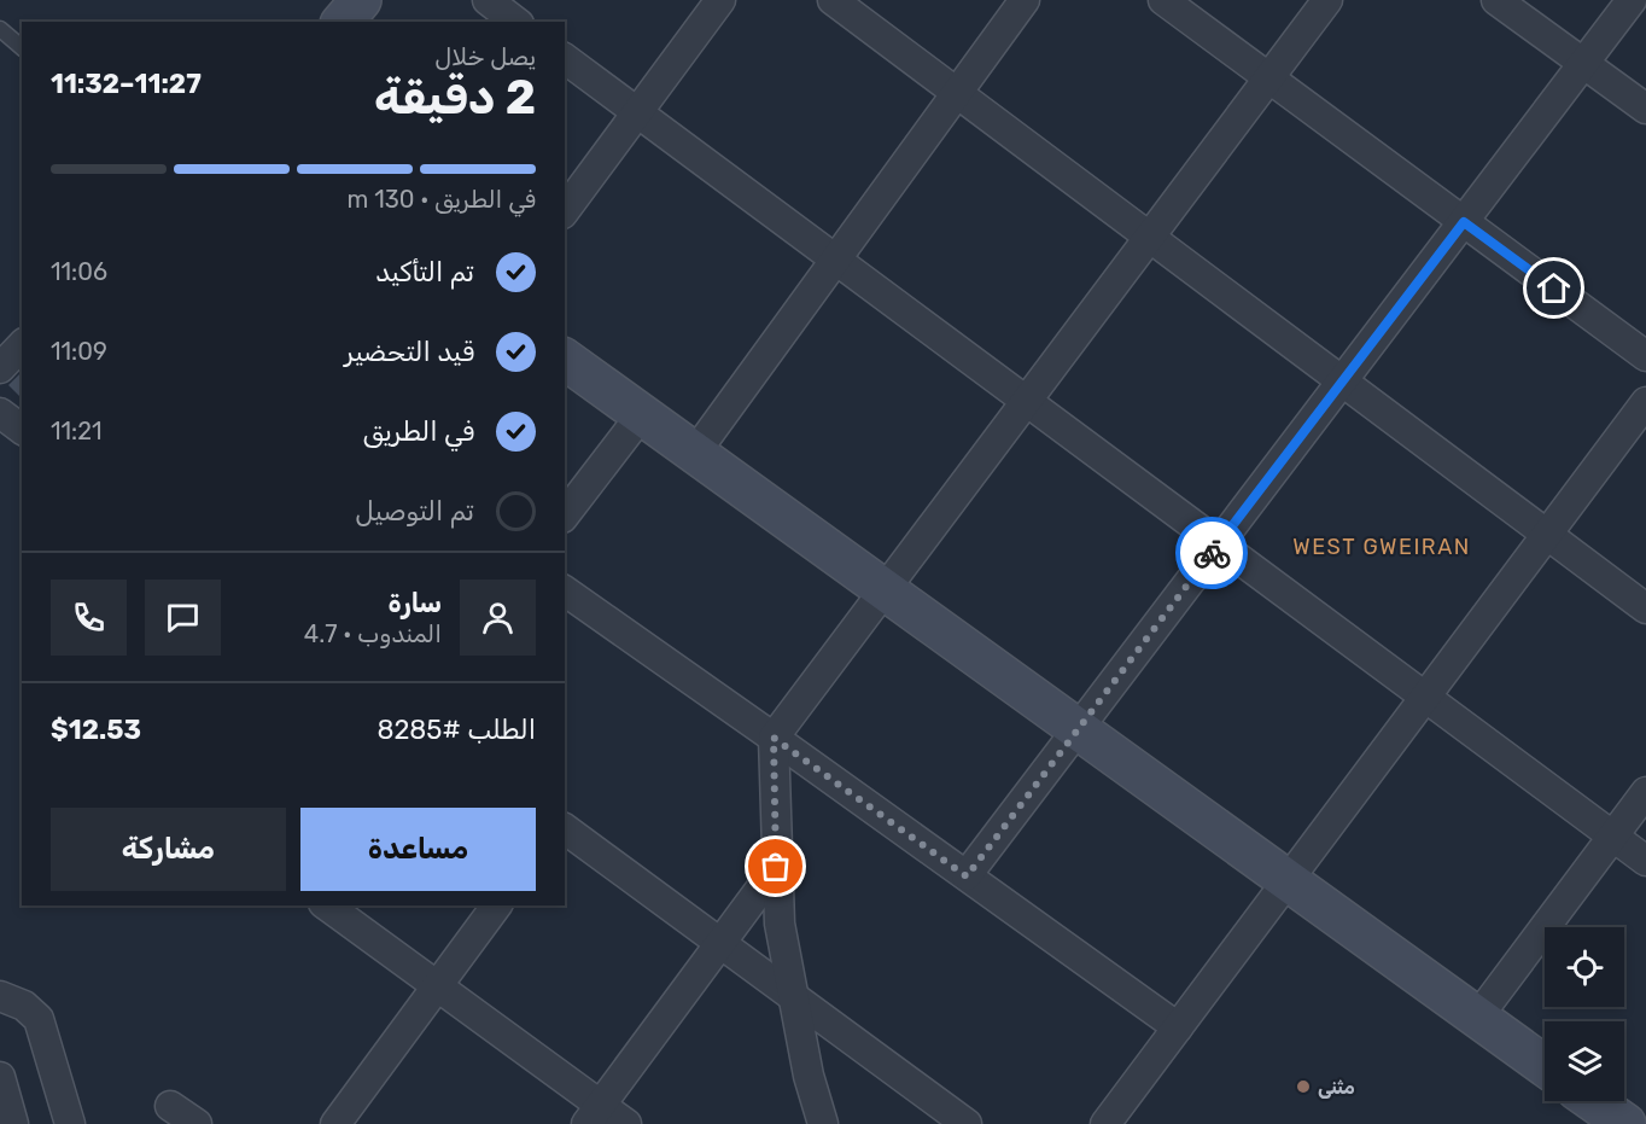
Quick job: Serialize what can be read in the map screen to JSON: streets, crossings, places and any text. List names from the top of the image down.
{
  "districts": ["WEST GWEIRAN"],
  "places": ["مثنى"],
  "page": {
    "heading": ["2 دقيقة", "يصل خلال", "11:27–11:32"],
    "panel": [
      "سارة",
      "المندوب · 4.7",
      "الطلب #8285",
      "$12.53"
    ],
    "bar": "في الطريق · 130 m",
    "list": [
      ["تم التأكيد", "11:06"],
      ["قيد التحضير", "11:09"],
      ["في الطريق", "11:21"],
      "تم التوصيل"
    ],
    "buttons": ["مساعدة", "مشاركة"]
  }
}
